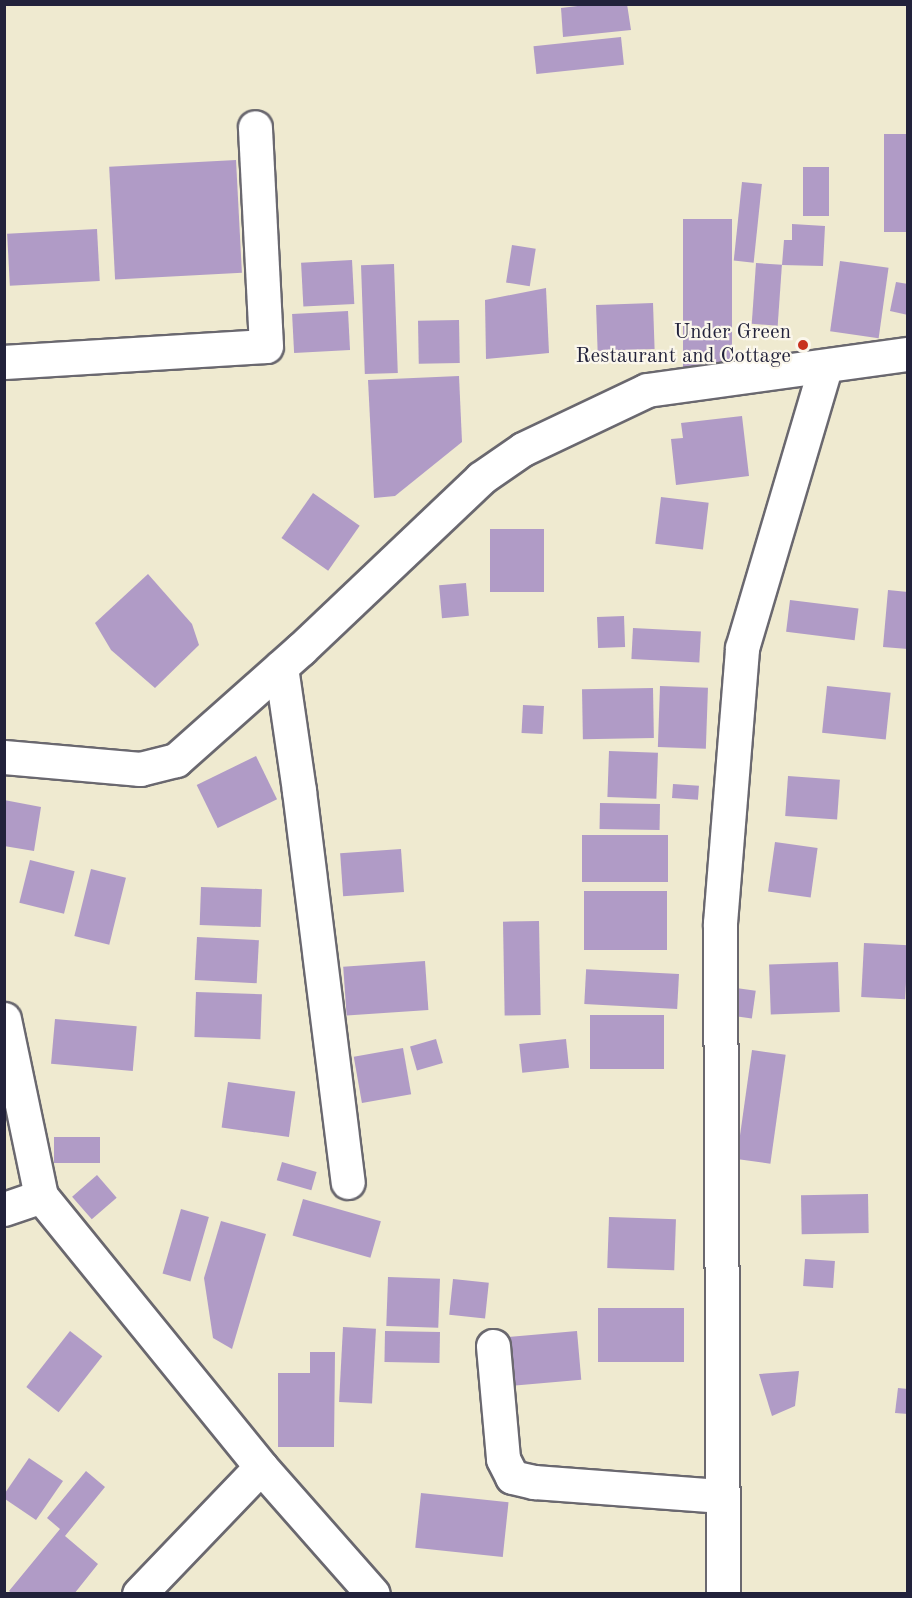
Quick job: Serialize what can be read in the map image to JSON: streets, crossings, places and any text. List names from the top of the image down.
{
  "places": ["Under Green Restaurant and Cottage"]
}
